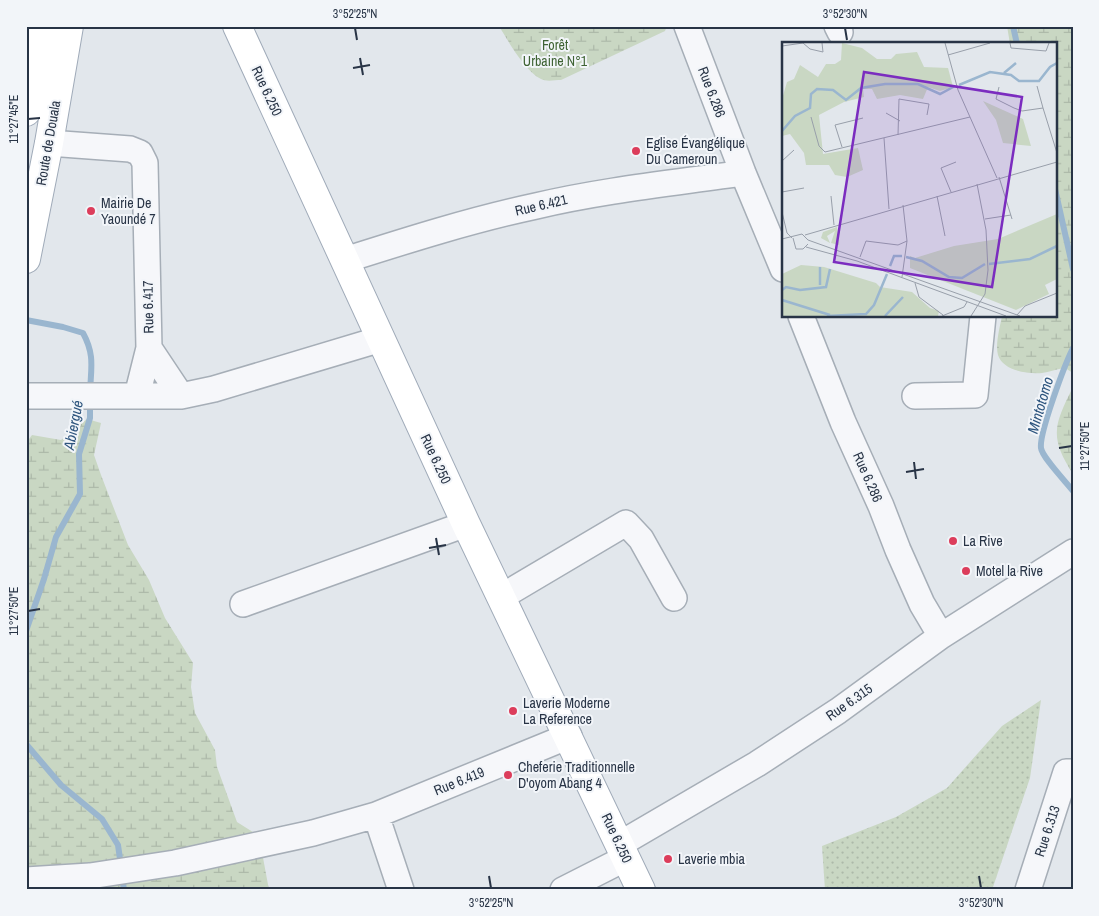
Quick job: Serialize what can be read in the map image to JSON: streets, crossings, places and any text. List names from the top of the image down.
{
  "streets": {
    "main road": ["Rue 6.250", "Route de Douala"],
    "street": [
      "Rue 6.286",
      "Rue 6.421",
      "Rue 6.417",
      "Rue 6.315",
      "Rue 6.419",
      "Rue 6.313"
    ]
  },
  "crossings": [
    ["Rue 6.250", "Rue 6.421"],
    ["Rue 6.250", "Rue 6.315"],
    ["Rue 6.250", "Rue 6.419"],
    ["Rue 6.286", "Rue 6.421"],
    ["Rue 6.286", "Rue 6.315"],
    ["Route de Douala", "Rue 6.417"]
  ],
  "water": ["Mintotomo", "Abiergué"],
  "parks": ["Forêt Urbaine N°1"],
  "places": [
    "Eglise Évangélique Du Cameroun",
    "Mairie De Yaoundé 7",
    "La Rive",
    "Motel la Rive",
    "Laverie Moderne La Reference",
    "Cheferie Traditionnelle D'oyom Abang 4",
    "Laverie mbia"
  ],
  "coordinates": [
    "3°52'25\"N",
    "3°52'30\"N",
    "11°27'45\"E",
    "11°27'50\"E"
  ]
}
